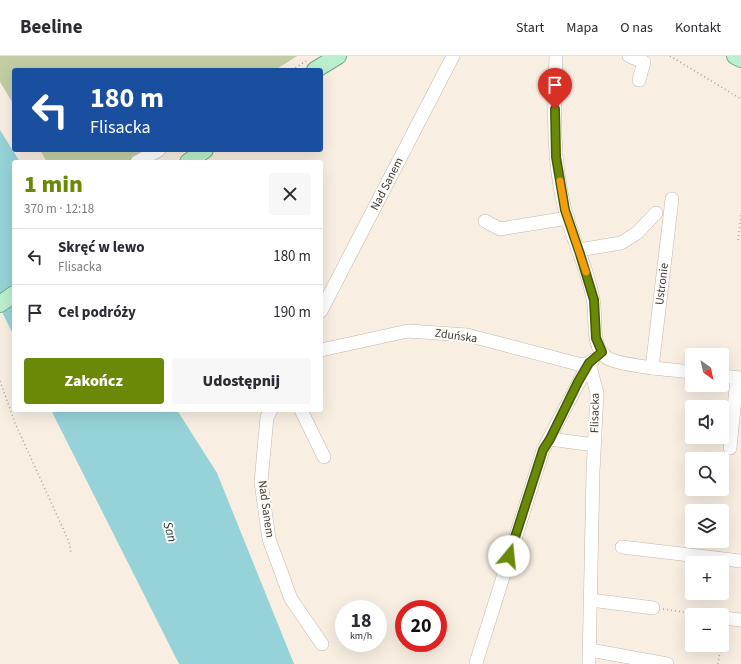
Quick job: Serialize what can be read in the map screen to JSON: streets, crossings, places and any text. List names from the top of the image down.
{
  "streets": {
    "street": [
      "Nad Sanem",
      "Ustronie",
      "Zduńska",
      "Flisacka"
    ]
  },
  "crossings": [
    ["Zduńska", "Flisacka"]
  ],
  "water": ["San"],
  "north": "bottom right",
  "page": {
    "header": "Beeline",
    "nav": [
      "Start",
      "Mapa",
      "O nas",
      "Kontakt"
    ],
    "turn": ["180 m", "Flisacka"],
    "heading": ["1 min", "370 m · 12:18"],
    "list": [
      {
        "name": "Skręć w lewo",
        "note": "Flisacka",
        "value": "180 m"
      },
      {
        "name": "Cel podróży",
        "value": "190 m"
      }
    ],
    "map_buttons": ["+", "−"],
    "buttons": ["Zakończ", "Udostępnij"],
    "speed": "18 km/h",
    "limit": "20"
  }
}
